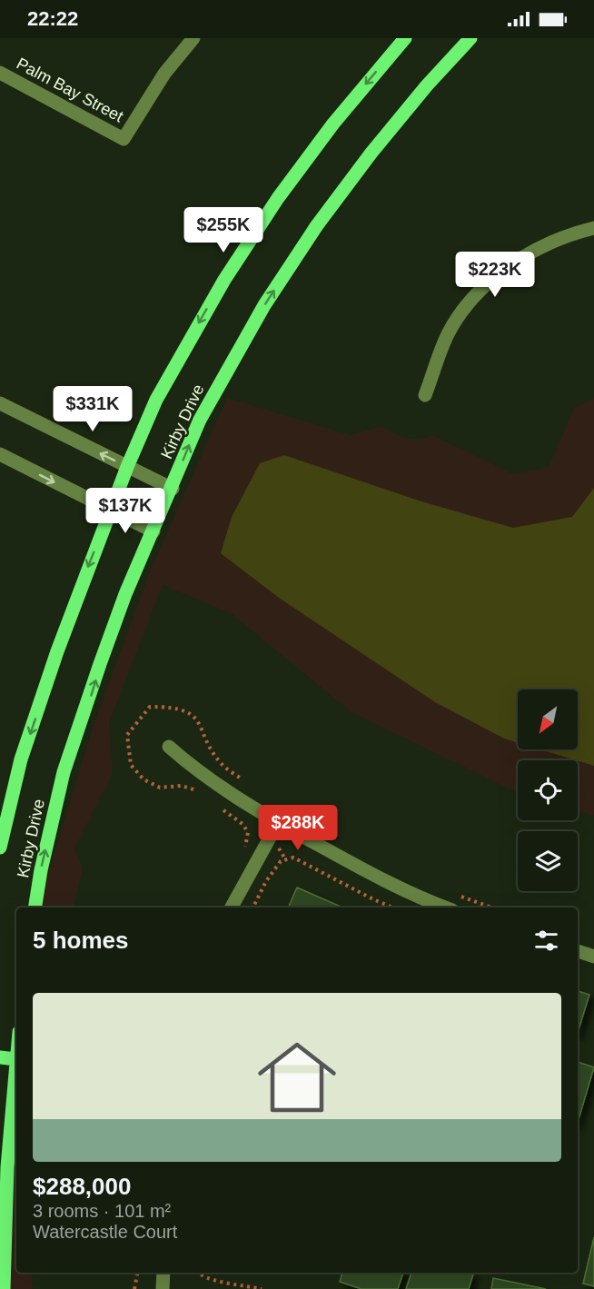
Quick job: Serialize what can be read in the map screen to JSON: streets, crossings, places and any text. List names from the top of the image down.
{
  "streets": {
    "main road": ["Kirby Drive"],
    "street": ["Palm Bay Street"]
  },
  "north": "bottom left",
  "page": {
    "status": "22:22",
    "price": [
      "$255K",
      "$223K",
      "$331K",
      "$137K",
      "$288K"
    ],
    "heading": "5 homes",
    "list": [
      {
        "name": "$288,000",
        "note": "3 rooms · 101 m² · Watercastle Court"
      }
    ]
  }
}
